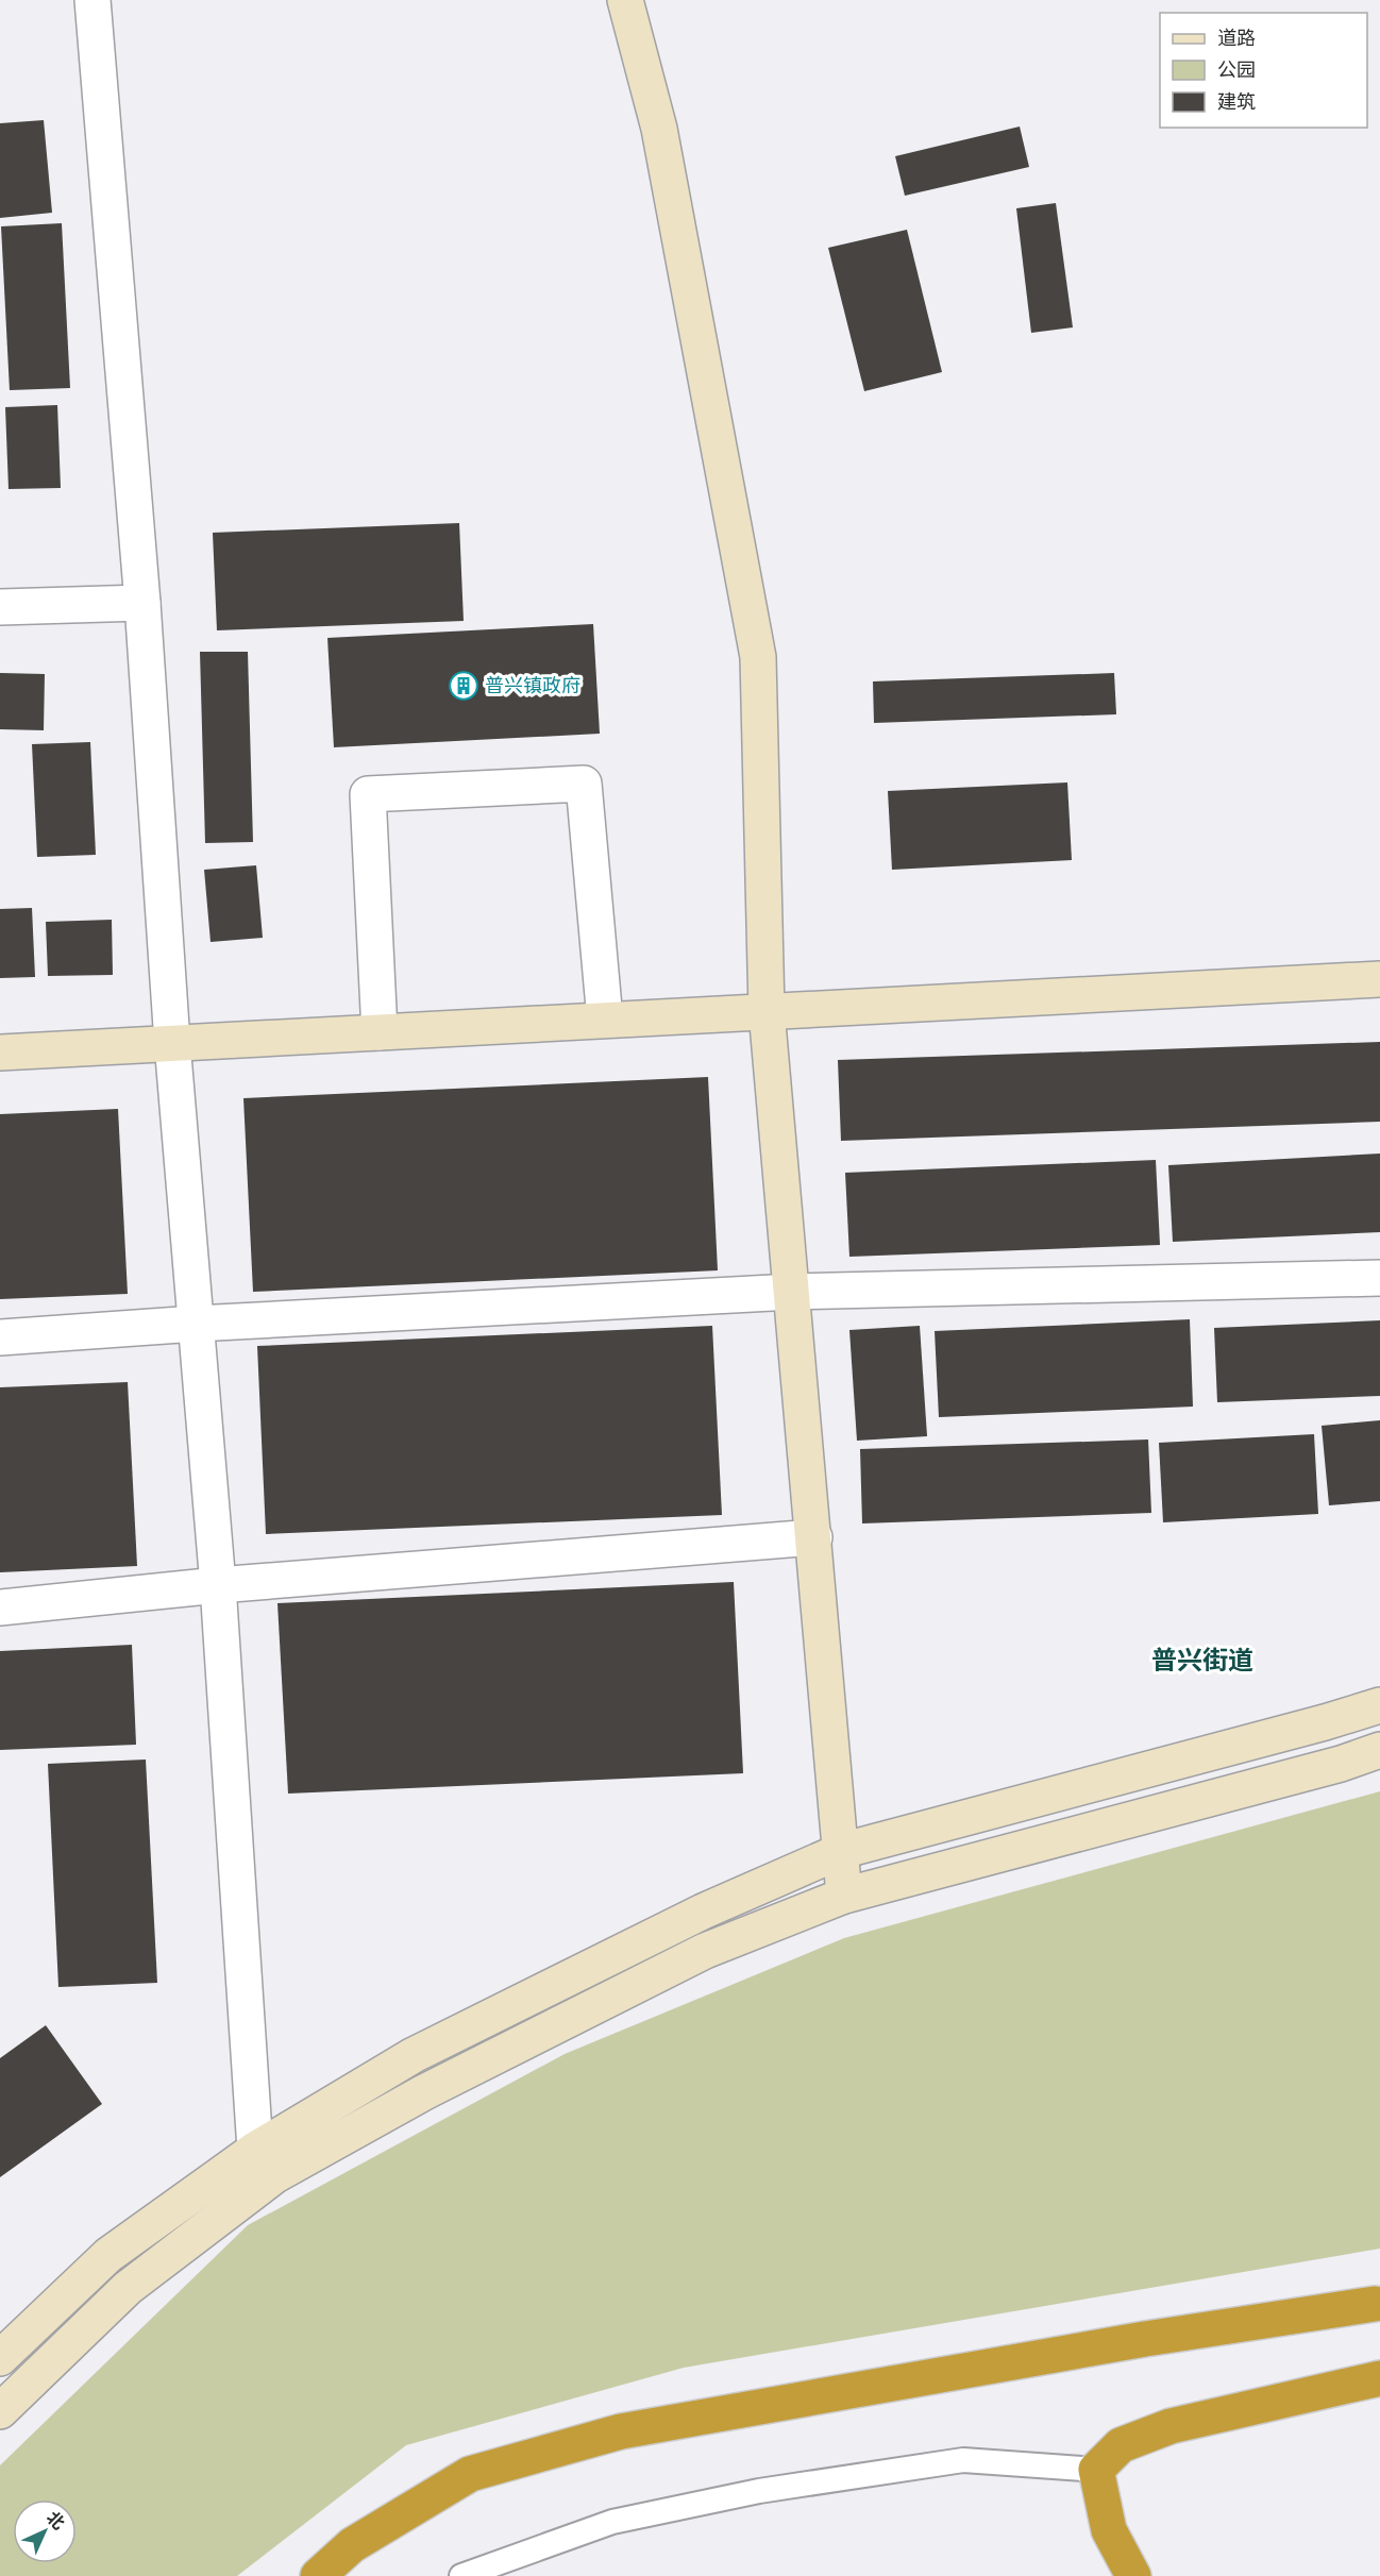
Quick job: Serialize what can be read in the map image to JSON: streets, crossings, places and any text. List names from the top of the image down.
{
  "districts": ["普兴街道"],
  "places": {
    "building": ["普兴镇政府"]
  },
  "legend": ["道路", "公园", "建筑"],
  "north": "top right"
}
